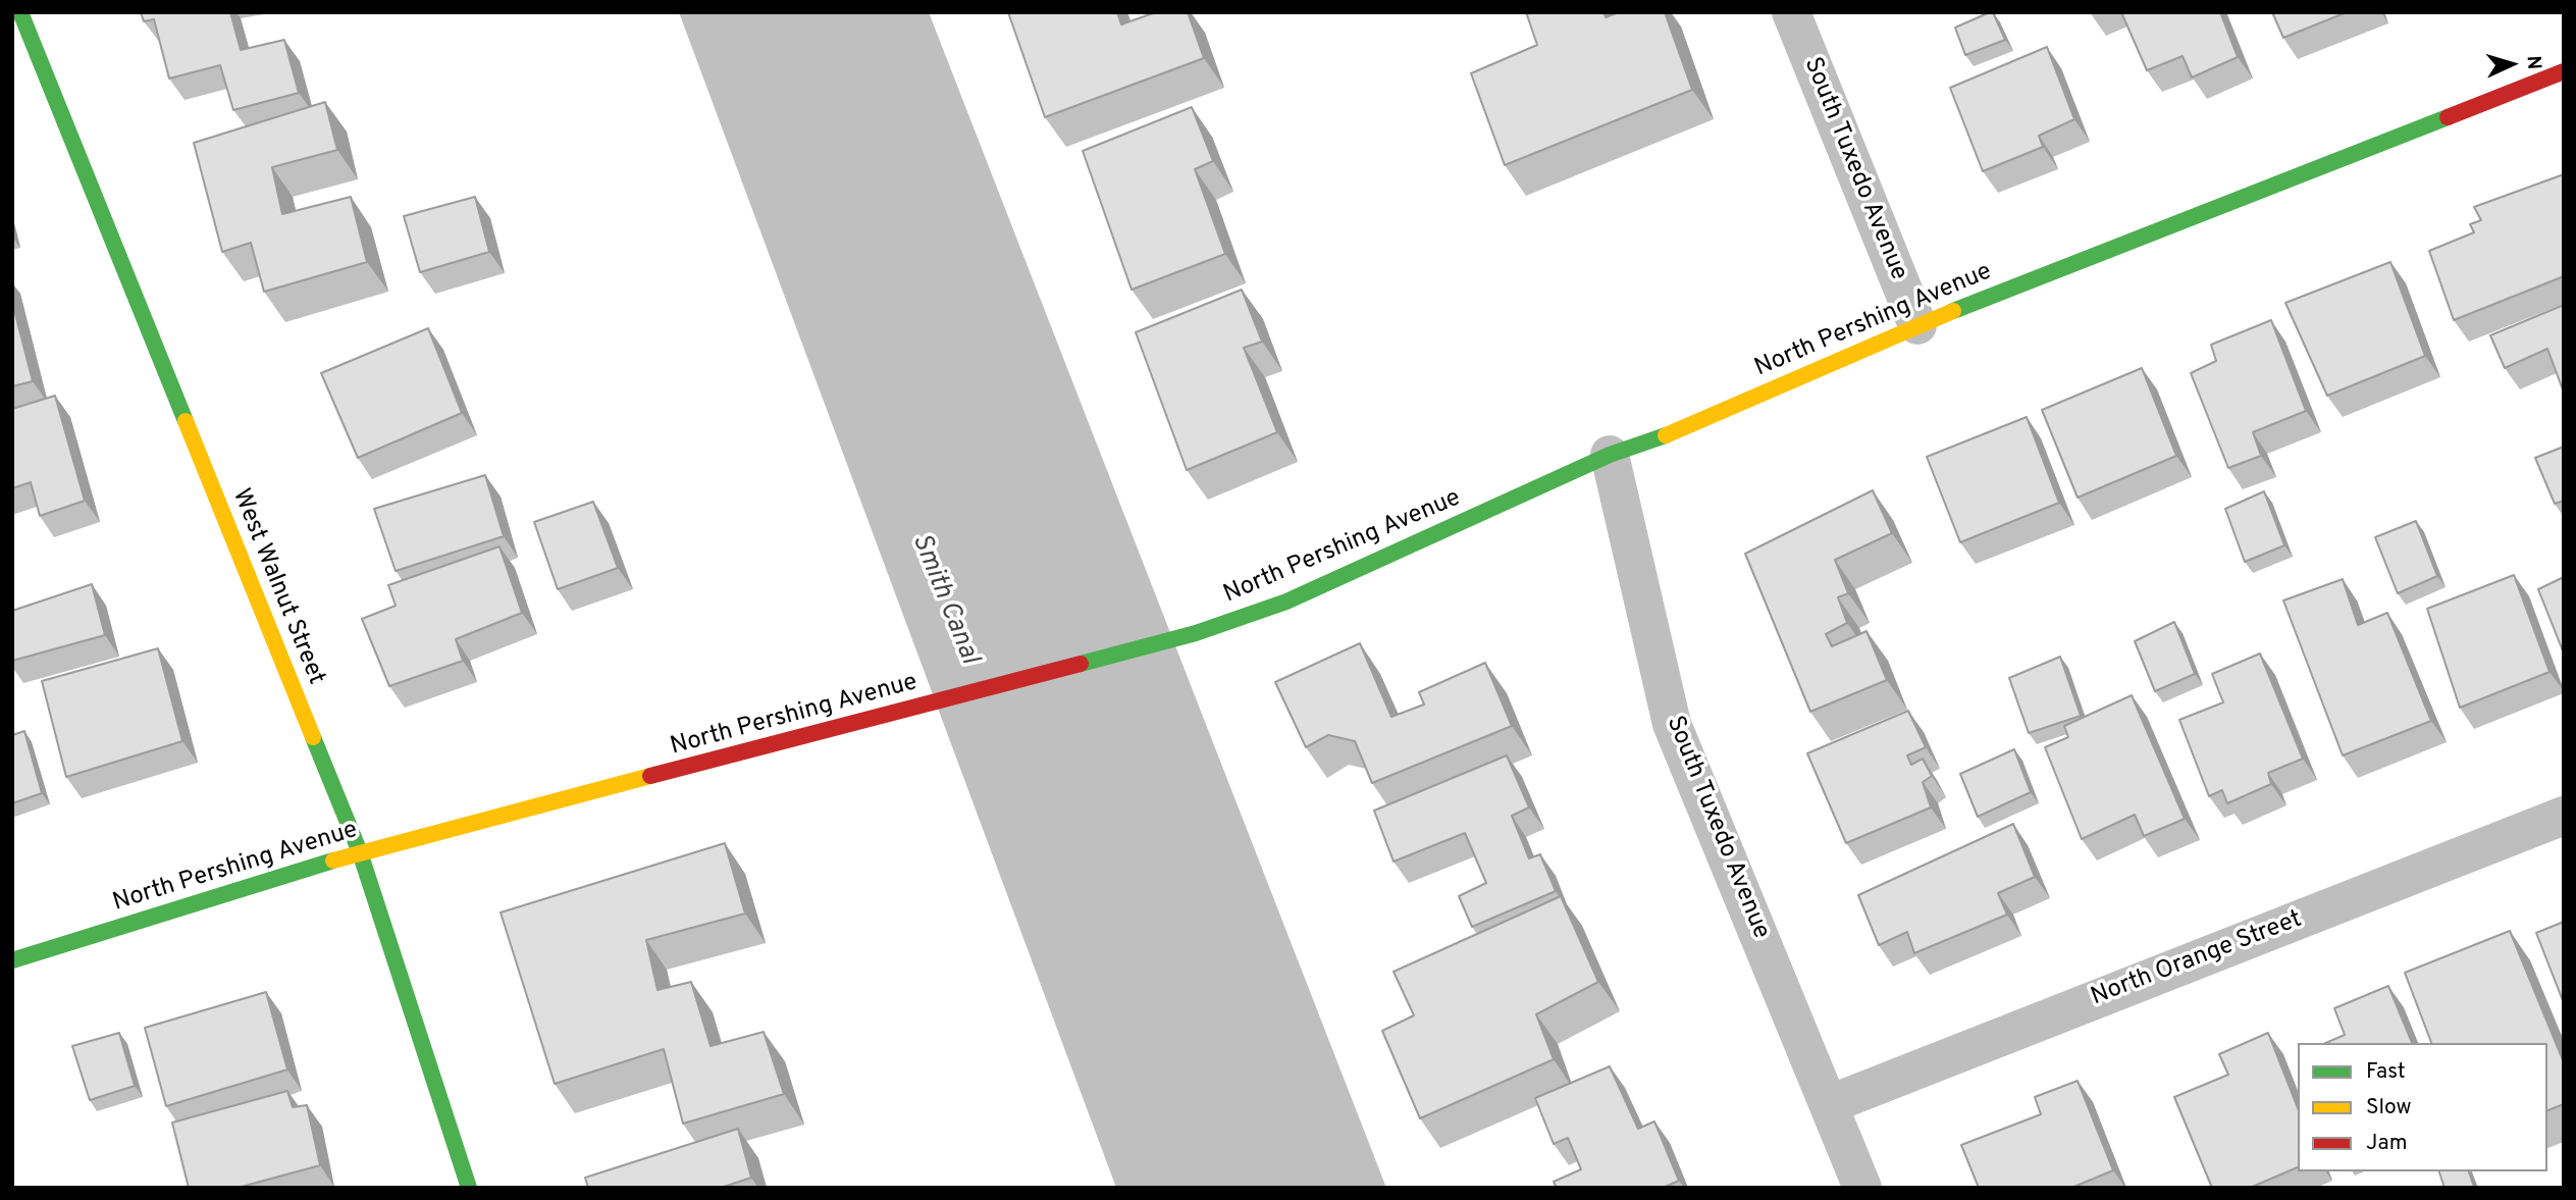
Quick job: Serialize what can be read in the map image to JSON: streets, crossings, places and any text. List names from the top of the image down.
{
  "streets": {
    "main road": ["North Pershing Avenue", "West Walnut Street"],
    "street": ["South Tuxedo Avenue", "North Orange Street"]
  },
  "crossings": [
    ["South Tuxedo Avenue", "North Pershing Avenue"],
    ["South Tuxedo Avenue", "North Orange Street"],
    ["North Pershing Avenue", "West Walnut Street"]
  ],
  "water": ["Smith Canal"],
  "legend": ["Fast", "Slow", "Jam"],
  "north": "right"
}
